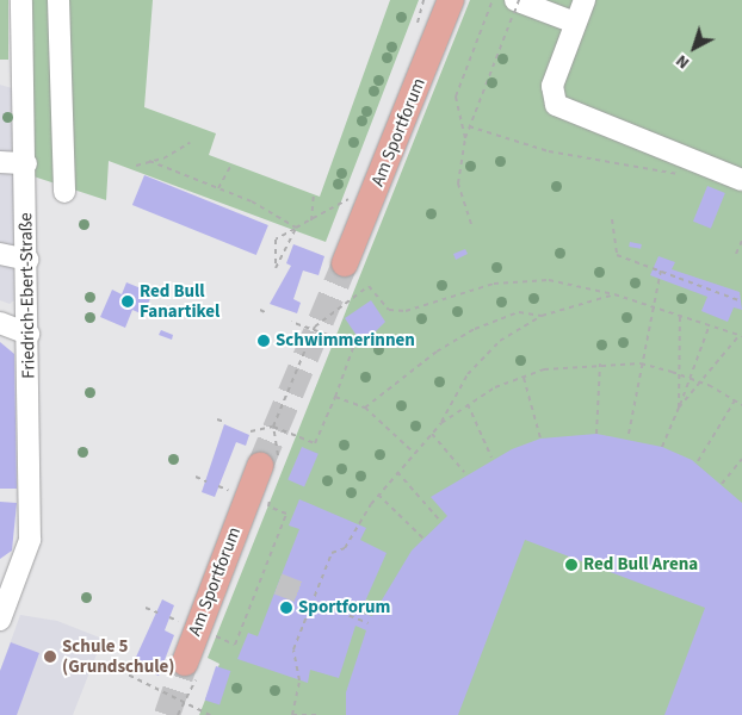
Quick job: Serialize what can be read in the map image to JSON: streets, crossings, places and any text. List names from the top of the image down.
{
  "streets": {
    "main road": ["Am Sportforum"],
    "street": ["Friedrich-Ebert-Straße"]
  },
  "places": [
    "Red Bull Fanartikel",
    "Schwimmerinnen",
    "Red Bull Arena",
    "Sportforum",
    "Schule 5 (Grundschule)"
  ],
  "north": "bottom left"
}
